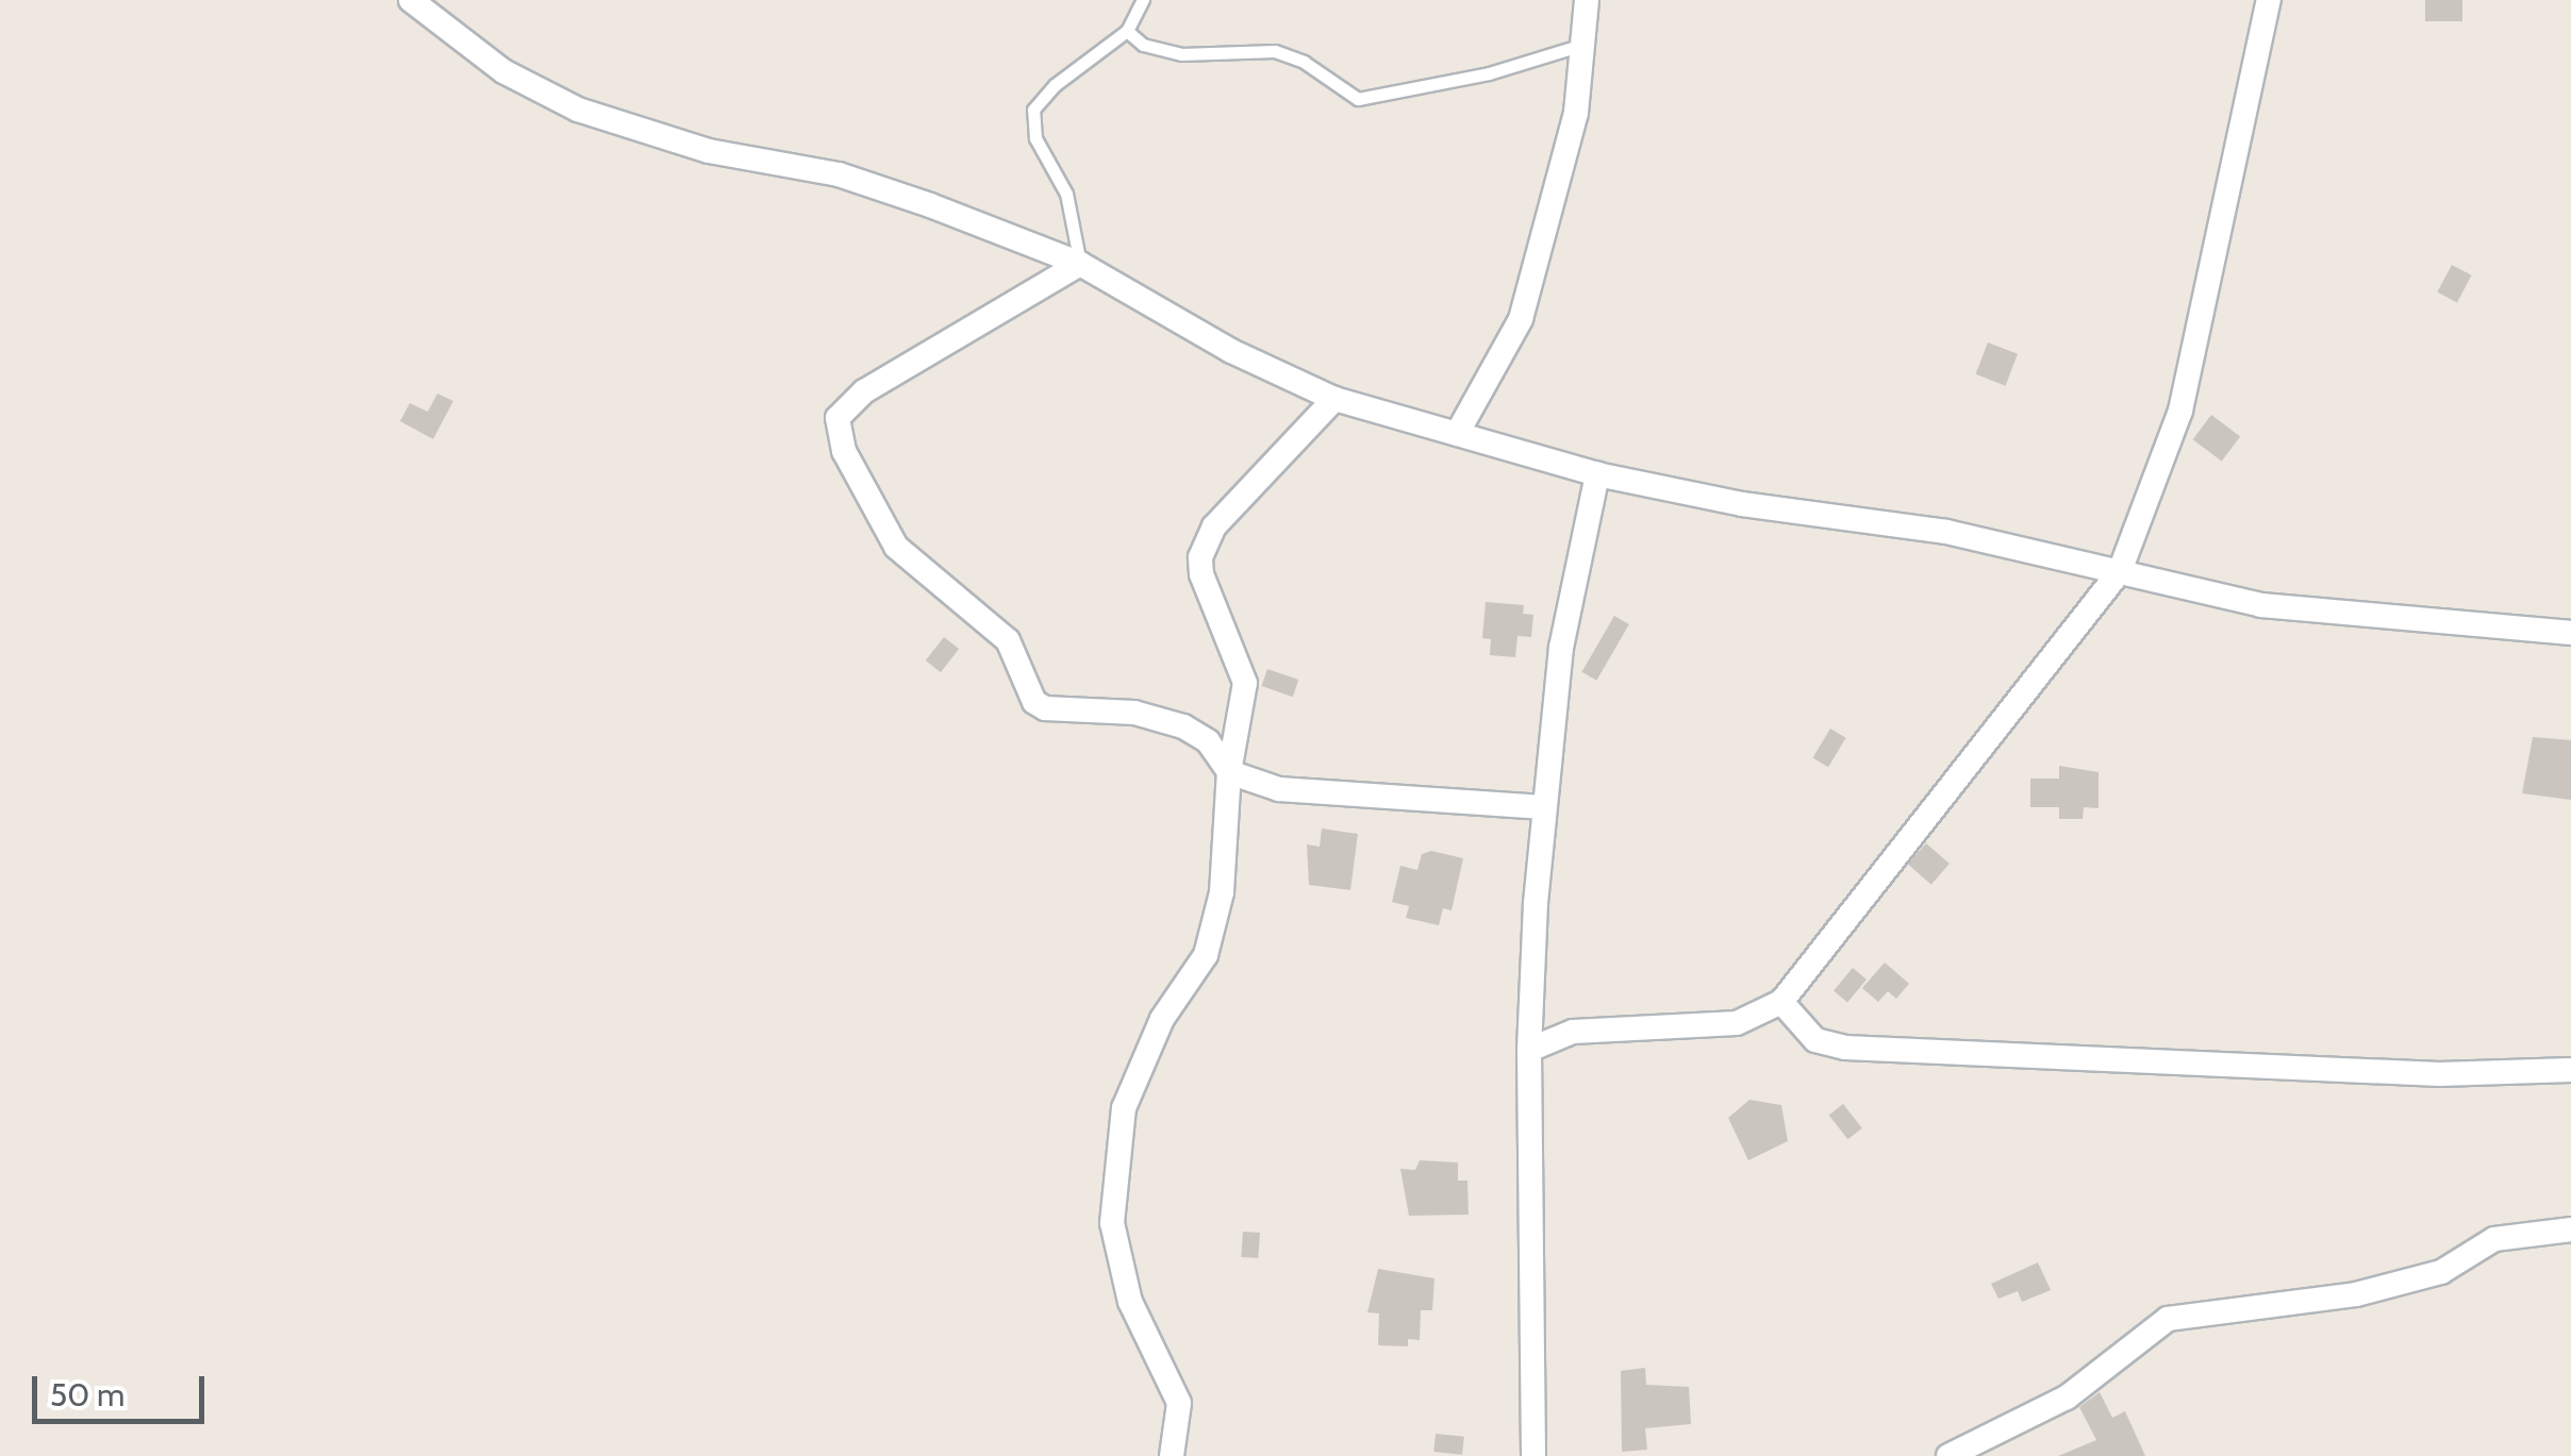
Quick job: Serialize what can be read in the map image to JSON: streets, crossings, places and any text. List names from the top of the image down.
{
  "scale_bar": "50 m"
}
